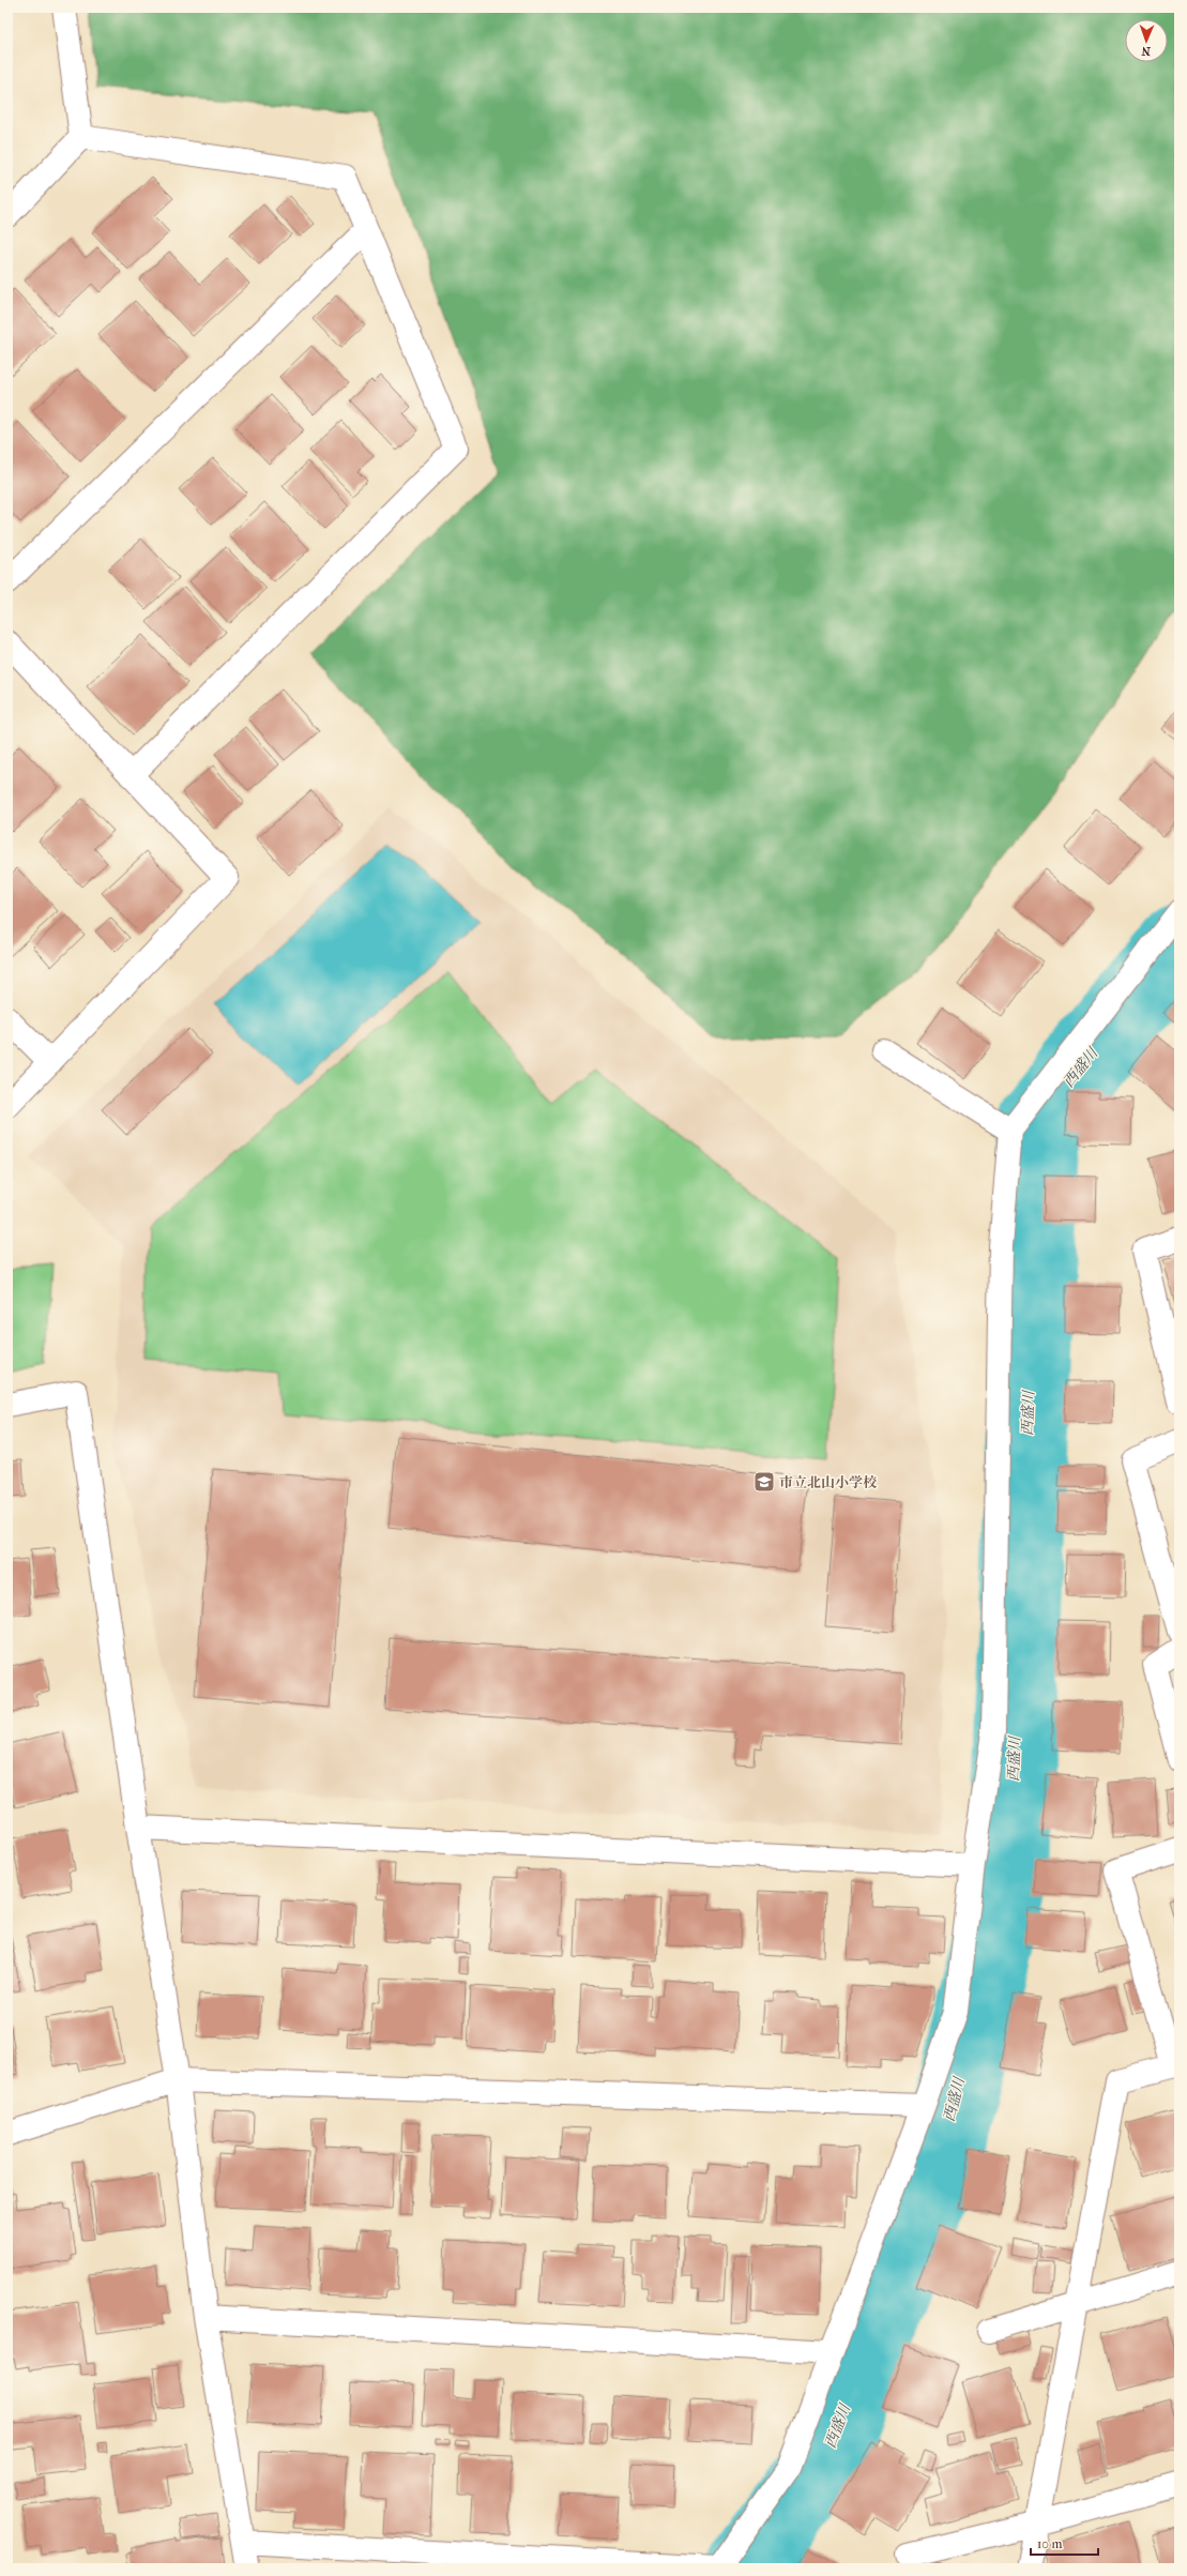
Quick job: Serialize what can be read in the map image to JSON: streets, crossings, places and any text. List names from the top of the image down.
{
  "water": ["西盛川"],
  "places": {
    "school or university": ["市立北山小学校"]
  },
  "scale_bar": "10 m",
  "north": "bottom"
}
